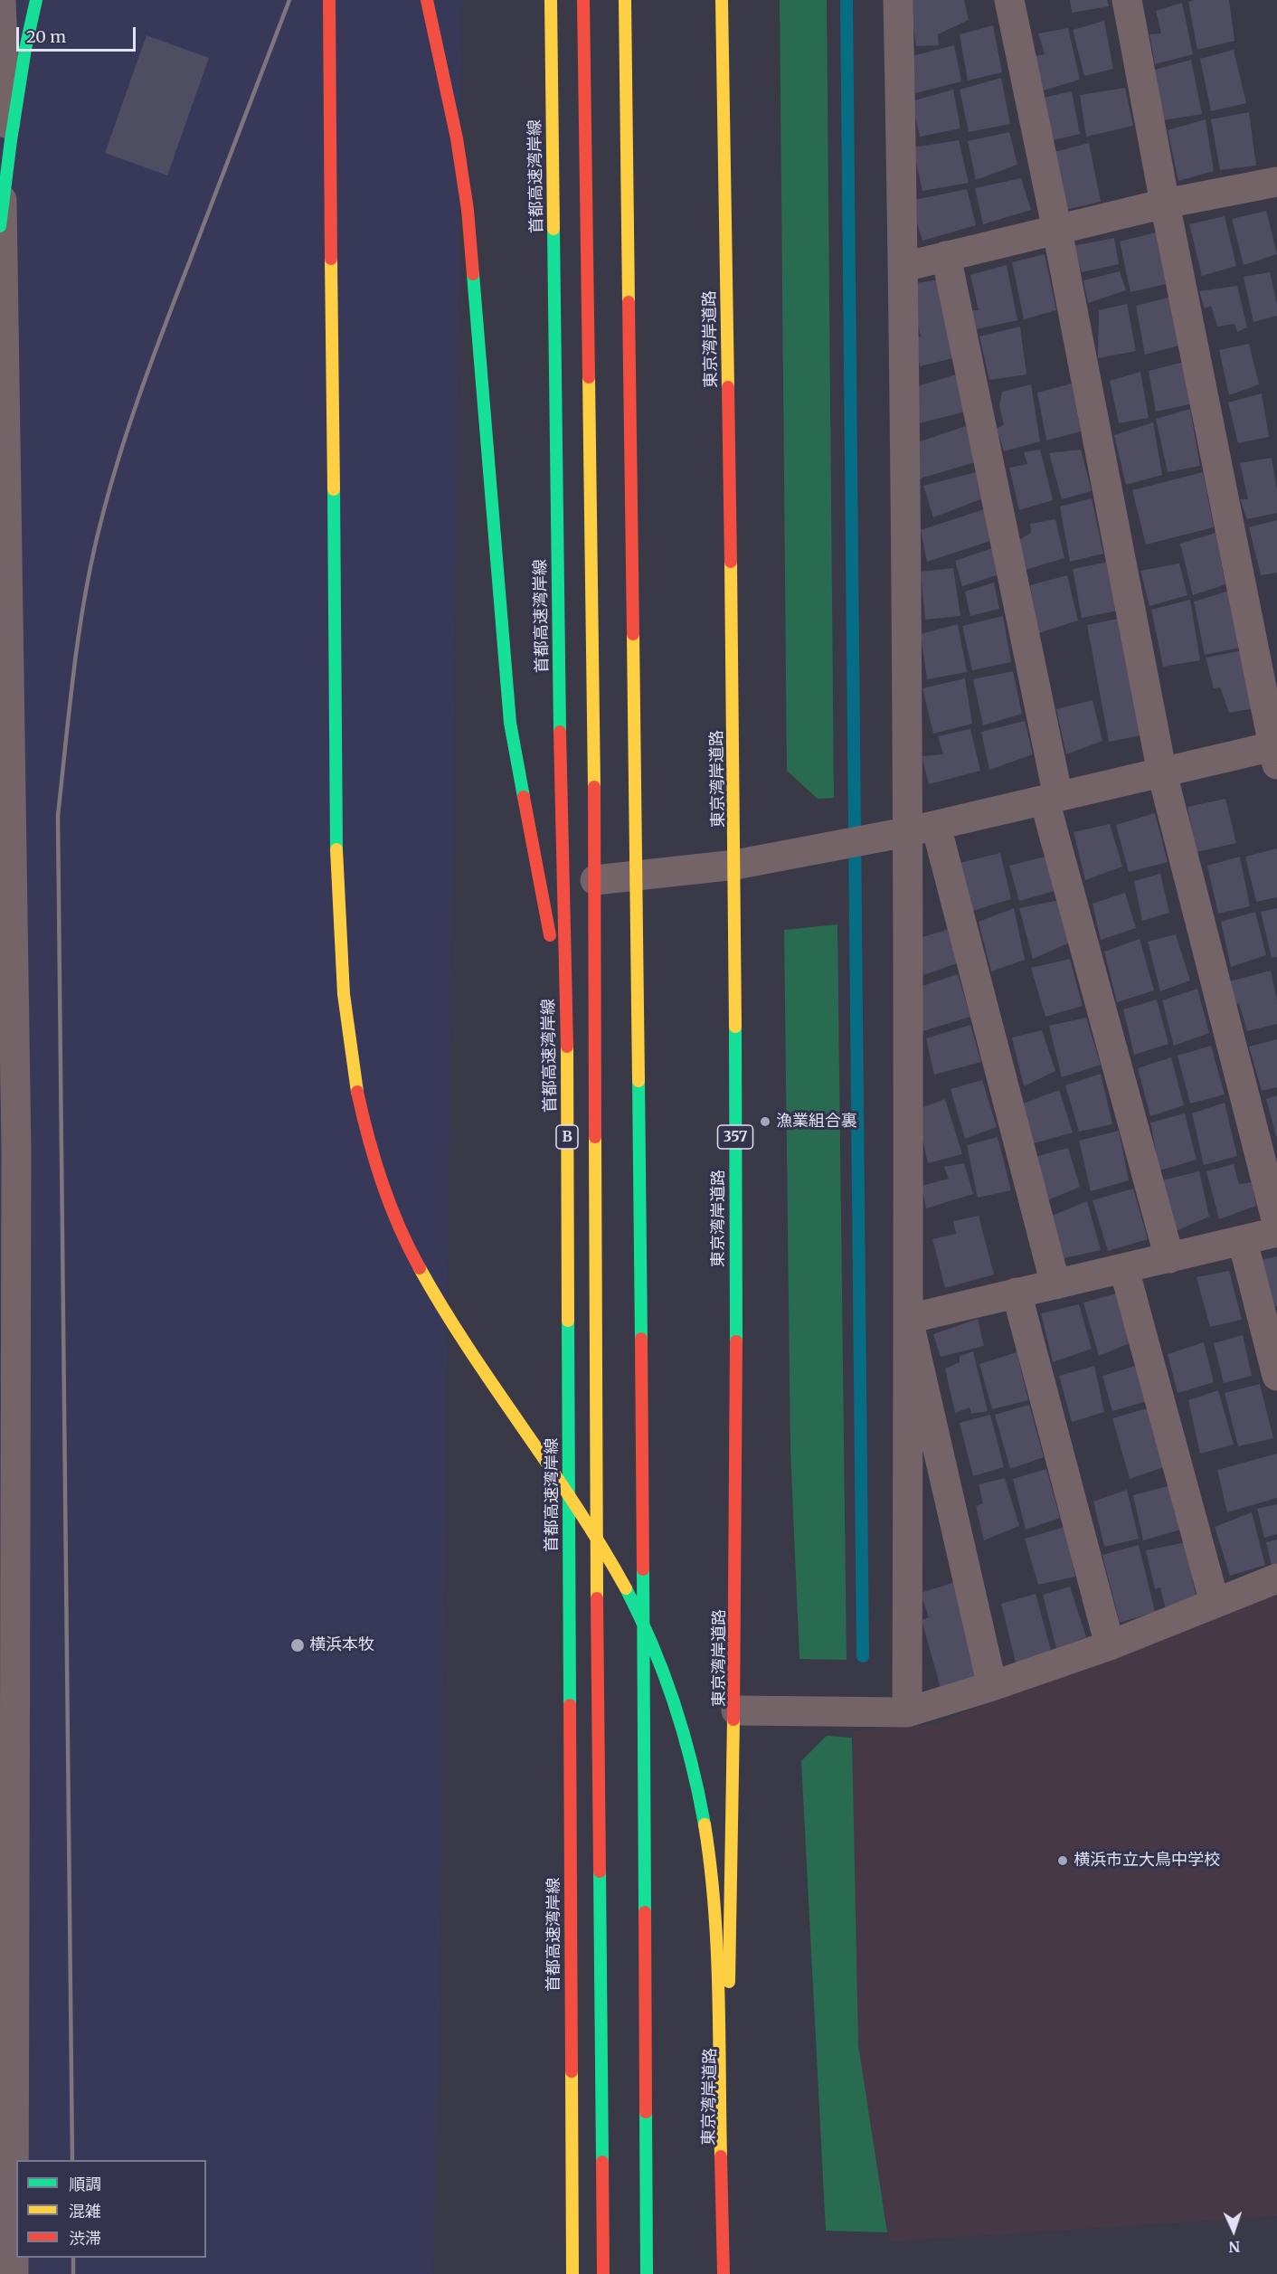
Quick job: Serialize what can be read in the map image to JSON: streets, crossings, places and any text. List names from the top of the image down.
{
  "streets": {
    "highway": [
      "首都高速湾岸線",
      "東京湾岸道路",
      "B",
      "357"
    ]
  },
  "places": ["漁業組合裏", "横浜本牧", "横浜市立大鳥中学校"],
  "legend": ["順調", "混雑", "渋滞"],
  "scale_bar": "20 m",
  "north": "bottom"
}
